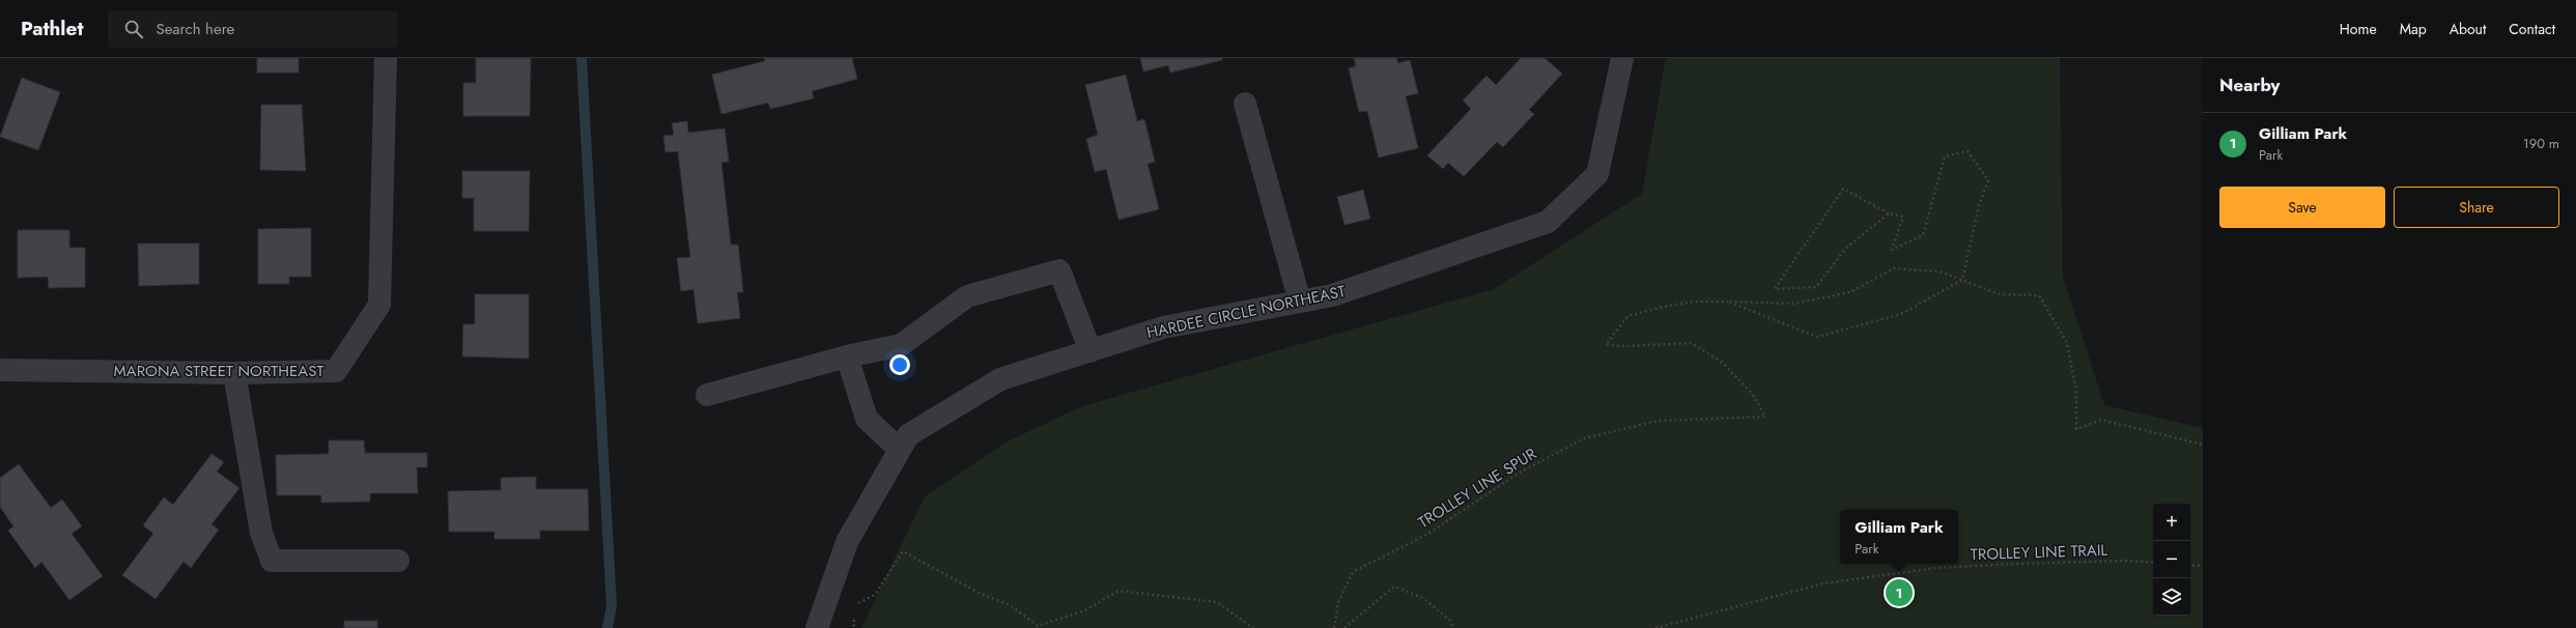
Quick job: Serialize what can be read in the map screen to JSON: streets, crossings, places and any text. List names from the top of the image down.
{
  "streets": {
    "street": ["HARDEE CIRCLE NORTHEAST", "MARONA STREET NORTHEAST"],
    "path": ["TROLLEY LINE SPUR", "TROLLEY LINE TRAIL"]
  },
  "page": {
    "header": "Pathlet",
    "search": "Search here",
    "nav": [
      "Home",
      "Map",
      "About",
      "Contact"
    ],
    "heading": "Nearby",
    "list": [
      {
        "mark": "1",
        "name": "Gilliam Park",
        "note": "Park",
        "value": "190 m"
      }
    ],
    "buttons": ["Save", "Share"],
    "map_buttons": ["+", "−"],
    "popup": ["Gilliam Park", "Park"],
    "pins": "1"
  }
}
